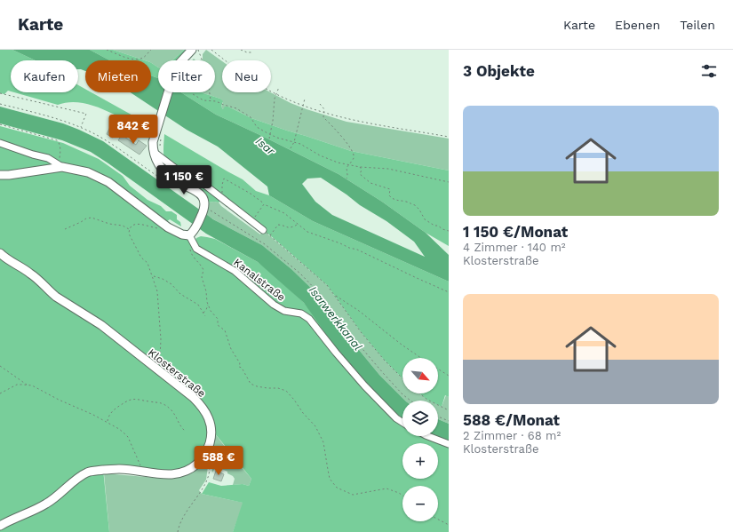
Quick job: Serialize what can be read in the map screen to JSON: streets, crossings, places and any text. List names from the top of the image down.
{
  "streets": {
    "main road": ["Klosterstraße"],
    "street": ["Kanalstraße"]
  },
  "water": ["Isar", "Isarwerkkanal"],
  "north": "bottom right",
  "page": {
    "header": "Karte",
    "nav": ["Karte", "Ebenen", "Teilen"],
    "heading": "3 Objekte",
    "chip": [
      "Kaufen",
      "Mieten",
      "Filter",
      "Neu"
    ],
    "list": [
      {
        "name": "1 150 €/Monat",
        "note": "4 Zimmer · 140 m² · Klosterstraße"
      },
      {
        "name": "588 €/Monat",
        "note": "2 Zimmer · 68 m² · Klosterstraße"
      }
    ],
    "price": ["842 €", "1 150 €", "588 €"],
    "map_buttons": ["+", "−"]
  }
}
